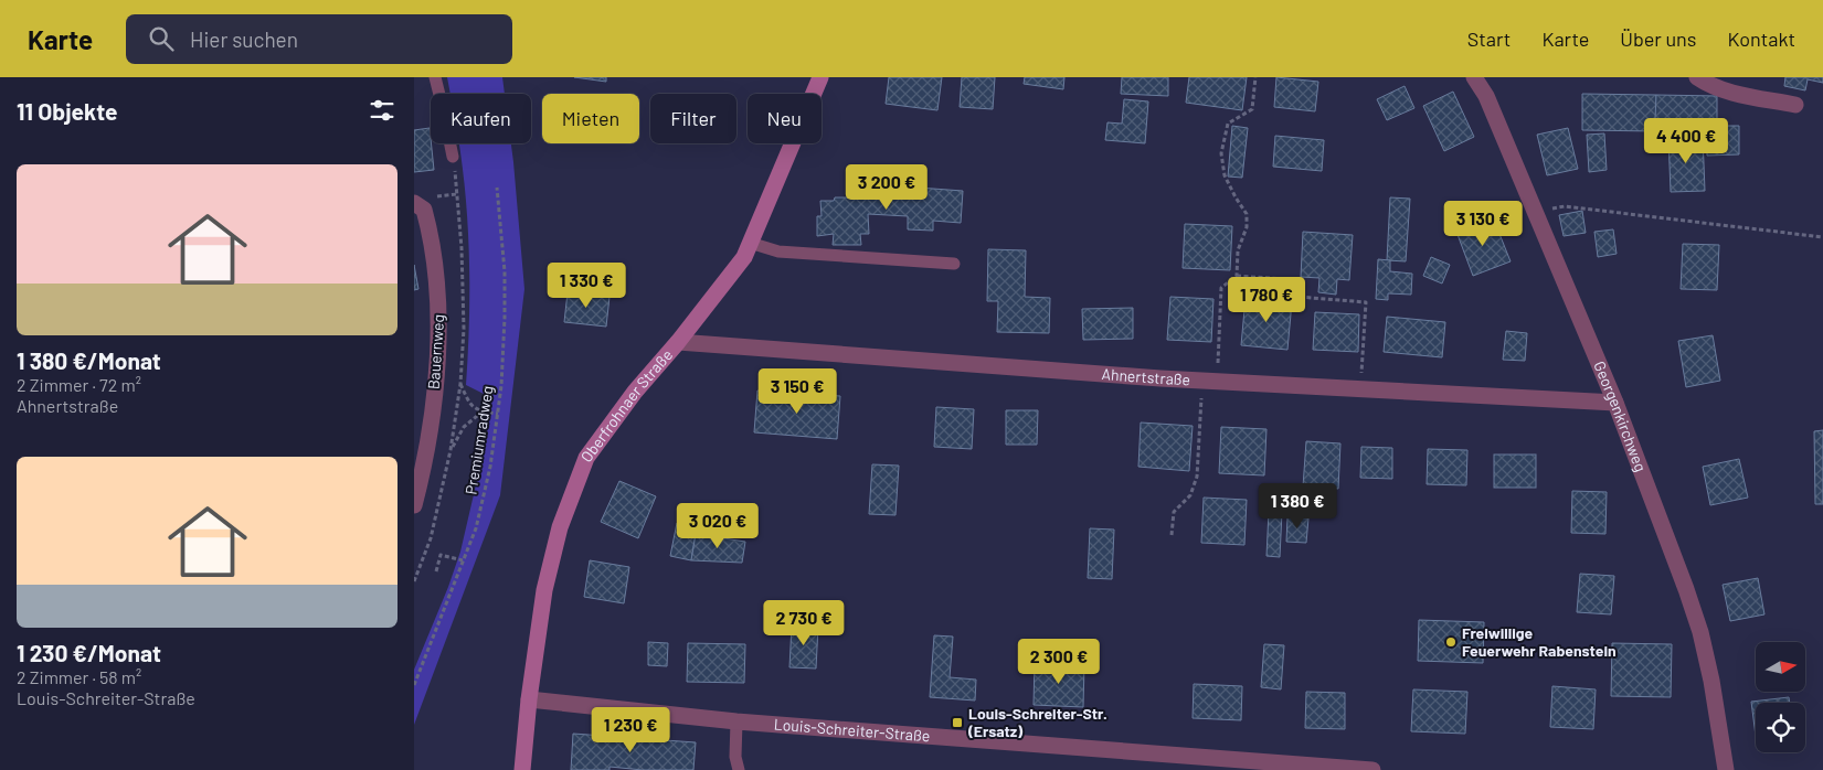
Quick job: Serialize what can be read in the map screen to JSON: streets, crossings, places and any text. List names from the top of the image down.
{
  "streets": {
    "main road": ["Oberfrohnaer Straße"],
    "street": [
      "Bauernweg",
      "Ahnertstraße",
      "Georgenkirchweg",
      "Louis-Schreiter-Straße"
    ],
    "path": ["Premiumradweg"]
  },
  "crossings": [
    ["Ahnertstraße", "Oberfrohnaer Straße"],
    ["Ahnertstraße", "Georgenkirchweg"],
    ["Oberfrohnaer Straße", "Louis-Schreiter-Straße"]
  ],
  "places": {
    "other": ["Freiwillige Feuerwehr Rabenstein"],
    "transit": ["Louis-Schreiter-Str. (Ersatz)"]
  },
  "north": "right",
  "page": {
    "header": "Karte",
    "search": "Hier suchen",
    "nav": [
      "Start",
      "Karte",
      "Über uns",
      "Kontakt"
    ],
    "heading": "11 Objekte",
    "chip": [
      "Kaufen",
      "Mieten",
      "Filter",
      "Neu"
    ],
    "price": [
      "4 400 €",
      "3 200 €",
      "3 130 €",
      "1 330 €",
      "1 780 €",
      "3 150 €",
      "1 380 €",
      "3 020 €",
      "2 730 €",
      "2 300 €",
      "1 230 €"
    ],
    "list": [
      {
        "name": "1 380 €/Monat",
        "note": "2 Zimmer · 72 m² · Ahnertstraße"
      },
      {
        "name": "1 230 €/Monat",
        "note": "2 Zimmer · 58 m² · Louis-Schreiter-Straße"
      }
    ]
  }
}
